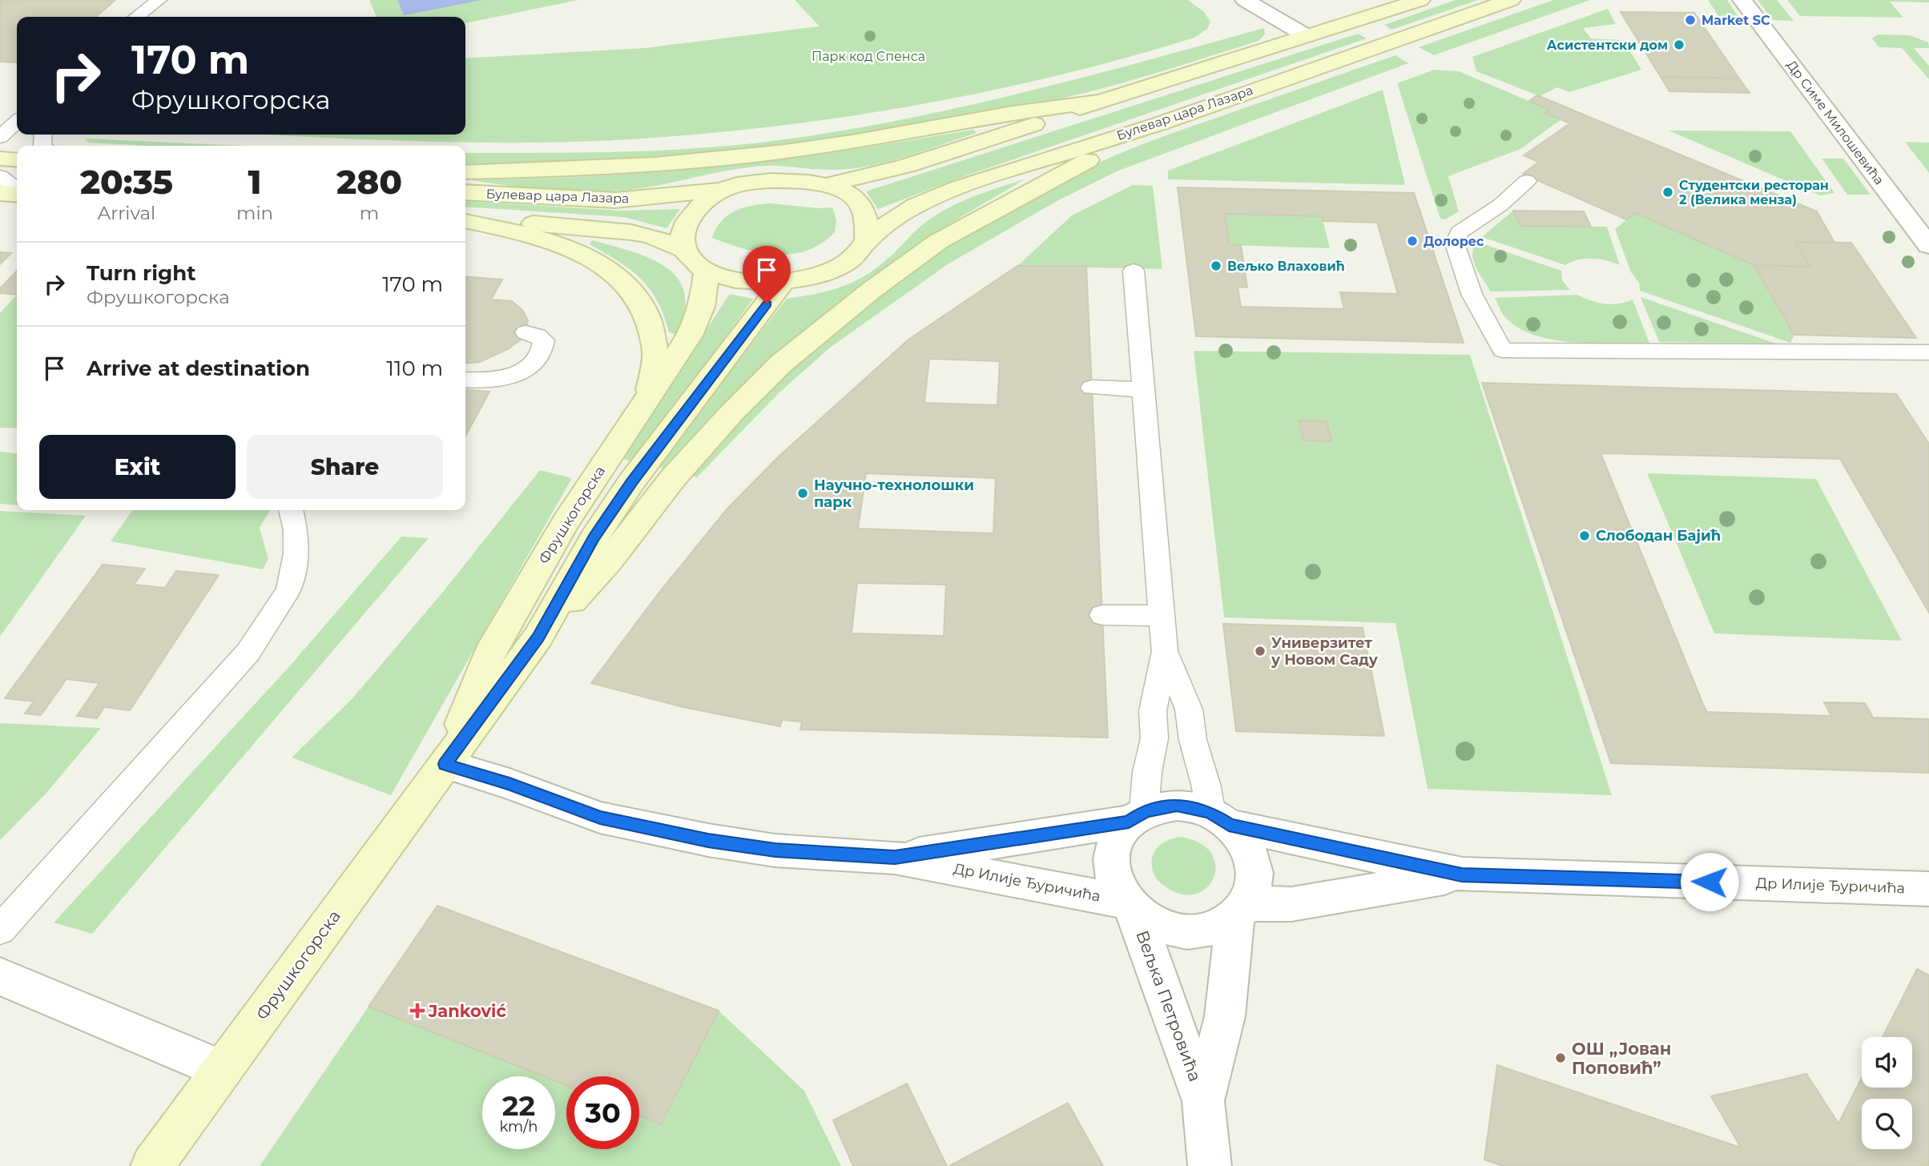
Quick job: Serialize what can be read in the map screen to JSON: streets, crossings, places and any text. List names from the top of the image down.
{
  "streets": {
    "main road": ["Булевар цара Лазара", "Фрушкогорска"],
    "street": ["Др Симе Милошевића", "Др Илије Ђуричића", "Вељка Петровића"]
  },
  "crossings": [
    ["Булевар цара Лазара", "Фрушкогорска"],
    ["Фрушкогорска", "Др Илије Ђуричића"],
    ["Др Илије Ђуричића", "Вељка Петровића"]
  ],
  "parks": ["Парк код Спенса"],
  "places": {
    "other": [
      "Market SC",
      "Асистентски дом",
      "Студентски ресторан 2 (Велика менза)",
      "Долорес",
      "Вељко Влаховић",
      "Научно-технолошки парк",
      "Слободан Бајић",
      "Универзитет у Новом Саду",
      "ОШ „Јован Поповић”"
    ],
    "health": ["Janković"]
  },
  "page": {
    "turn": ["170 m", "Фрушкогорска"],
    "eta": [
      "20:35",
      "Arrival",
      "1",
      "min",
      "280",
      "m"
    ],
    "list": [
      {
        "name": "Turn right",
        "note": "Фрушкогорска",
        "value": "170 m"
      },
      {
        "name": "Arrive at destination",
        "value": "110 m"
      }
    ],
    "buttons": ["Exit", "Share"],
    "speed": "22 km/h",
    "limit": "30"
  }
}
